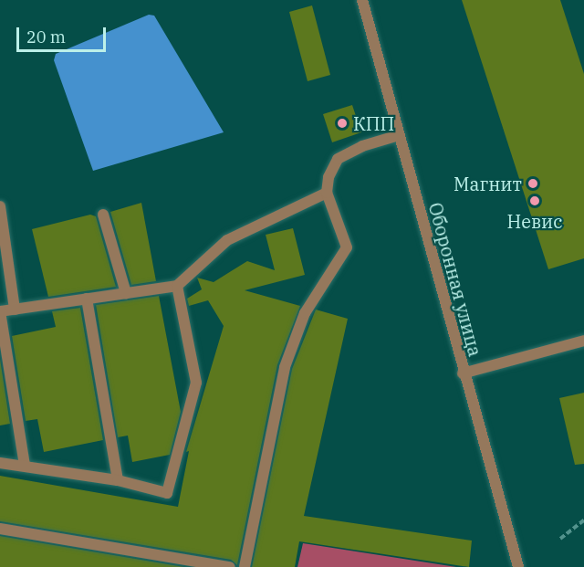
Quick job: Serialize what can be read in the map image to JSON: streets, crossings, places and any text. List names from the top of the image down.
{
  "streets": {
    "street": ["Оборонная улица"]
  },
  "places": ["КПП", "Магнит", "Невис"],
  "scale_bar": "20 m"
}
